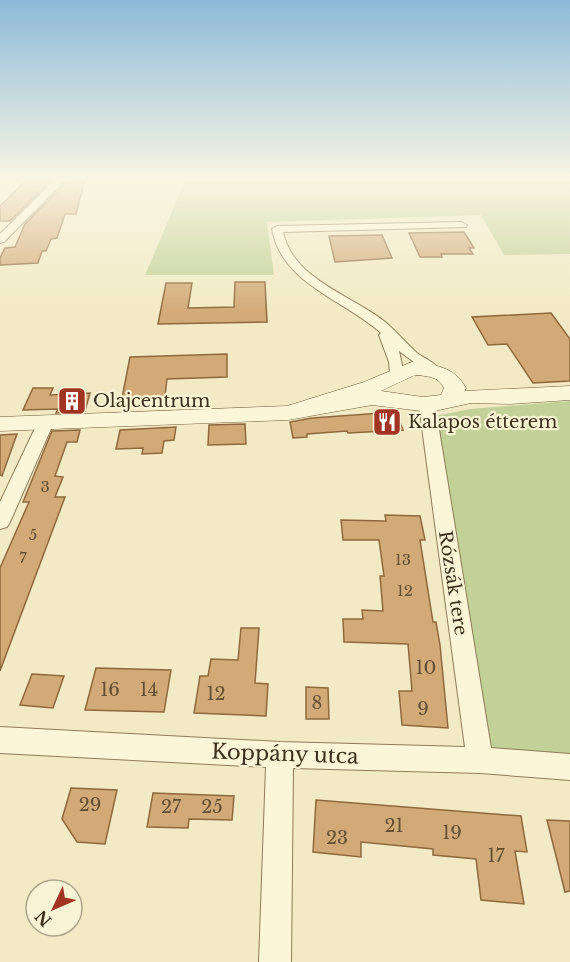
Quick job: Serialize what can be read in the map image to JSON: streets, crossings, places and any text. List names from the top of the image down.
{
  "streets": {
    "street": ["Rózsák tere", "Koppány utca"]
  },
  "crossings": [
    ["Rózsák tere", "Koppány utca"]
  ],
  "places": {
    "building": ["Olajcentrum"],
    "restaurant": ["Kalapos étterem"]
  },
  "house_numbers": [
    "3",
    "5",
    "7",
    "13",
    "12",
    "10",
    "16",
    "14",
    "12",
    "8",
    "9",
    "29",
    "27",
    "25",
    "21",
    "19",
    "23",
    "17"
  ],
  "north": "bottom left"
}
